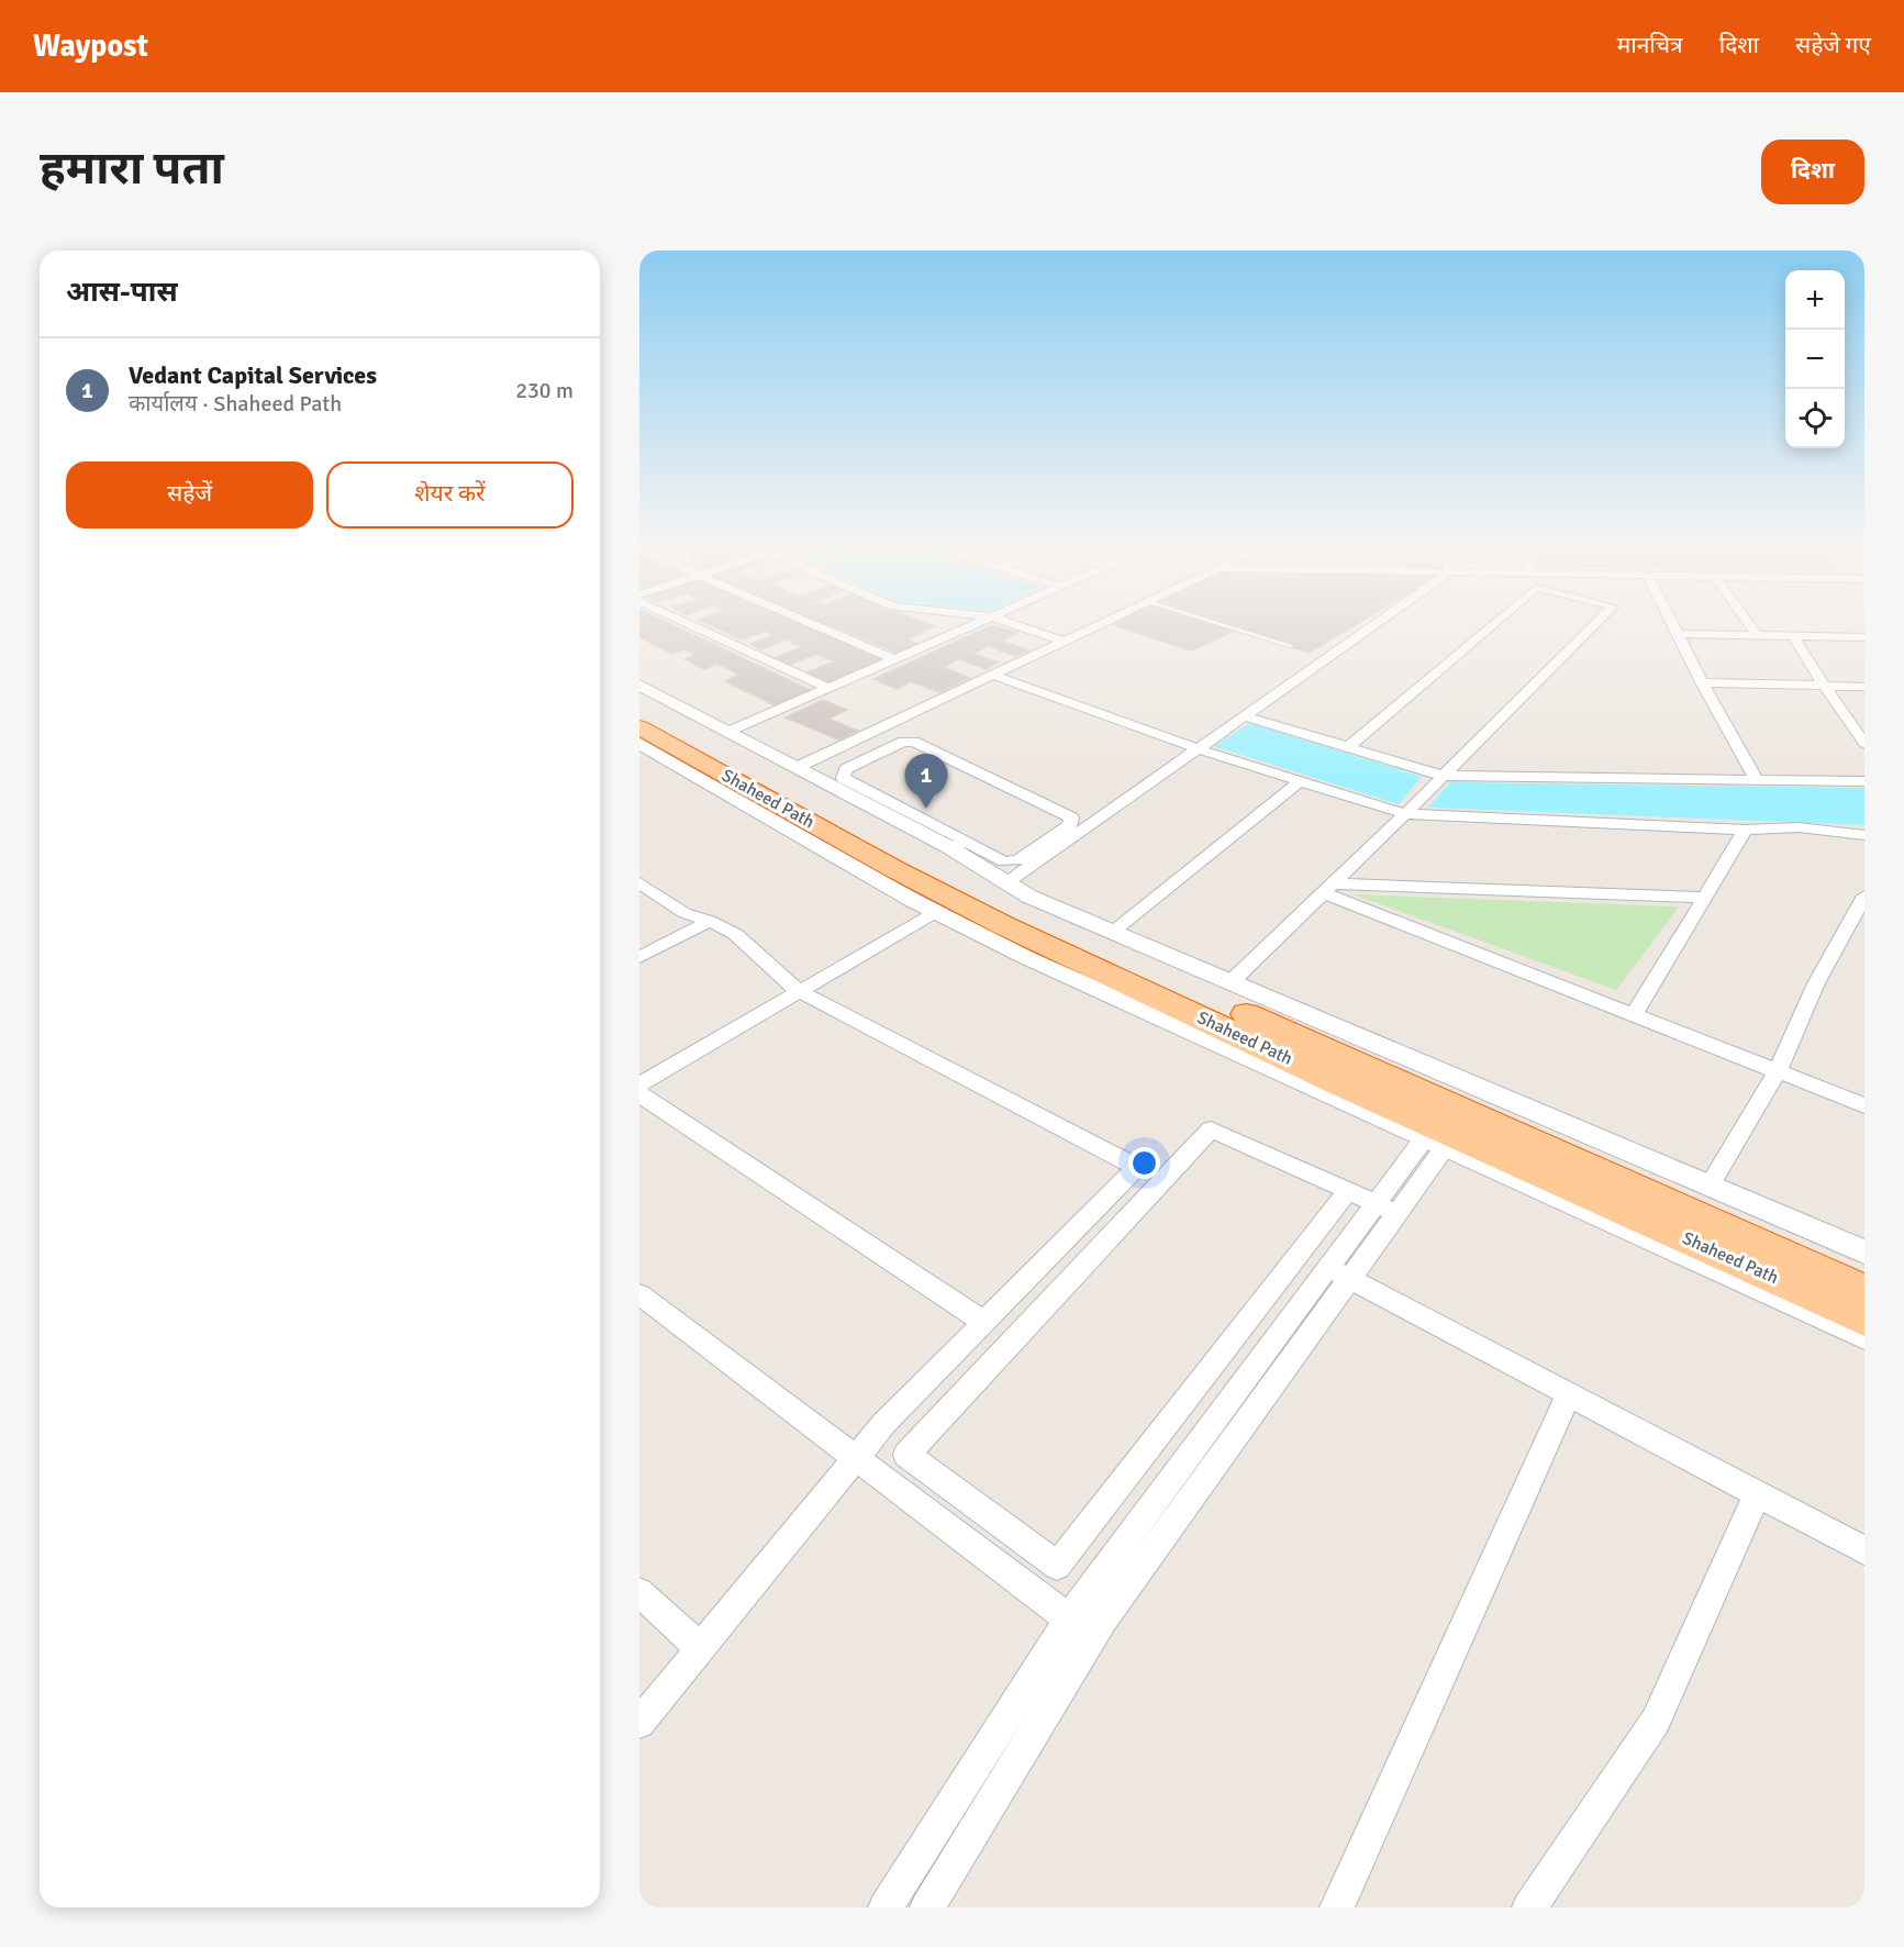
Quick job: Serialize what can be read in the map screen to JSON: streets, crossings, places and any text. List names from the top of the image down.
{
  "streets": {
    "highway": ["Shaheed Path"]
  },
  "page": {
    "header": "Waypost",
    "nav": ["मानचित्र", "दिशा", "सहेजे गए"],
    "buttons": [
      "दिशा",
      ["सहेजें", "शेयर करें"]
    ],
    "title": "हमारा पता",
    "heading": "आस-पास",
    "map_buttons": ["+", "−"],
    "list": [
      {
        "mark": "1",
        "name": "Vedant Capital Services",
        "note": "कार्यालय · Shaheed Path",
        "value": "230 m"
      }
    ],
    "pins": "1"
  }
}
